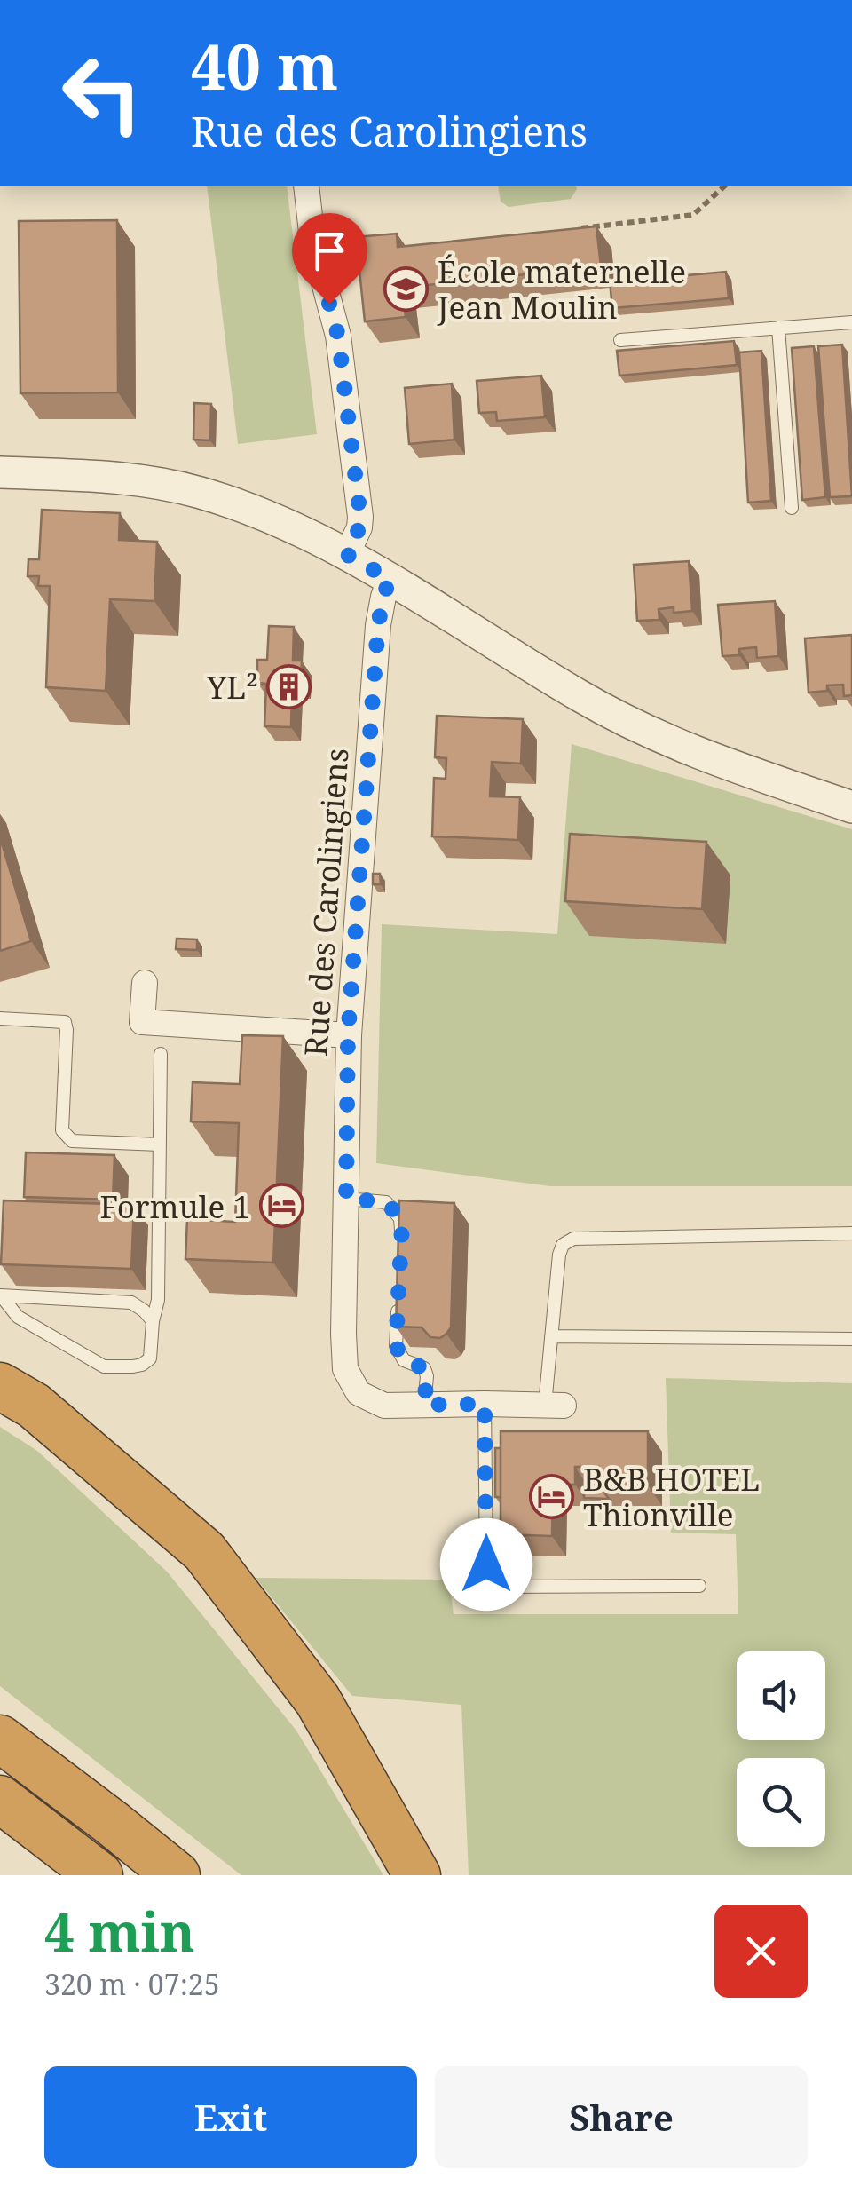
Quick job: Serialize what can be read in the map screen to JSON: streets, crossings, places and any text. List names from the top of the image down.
{
  "streets": {
    "street": ["Rue des Carolingiens"]
  },
  "places": {
    "school or university": ["École maternelle Jean Moulin"],
    "building": ["YL²"],
    "hotel": ["Formule 1", "B&B HOTEL Thionville"]
  },
  "page": {
    "turn": ["40 m", "Rue des Carolingiens"],
    "heading": ["4 min", "320 m · 07:25"],
    "buttons": ["Exit", "Share"]
  }
}
